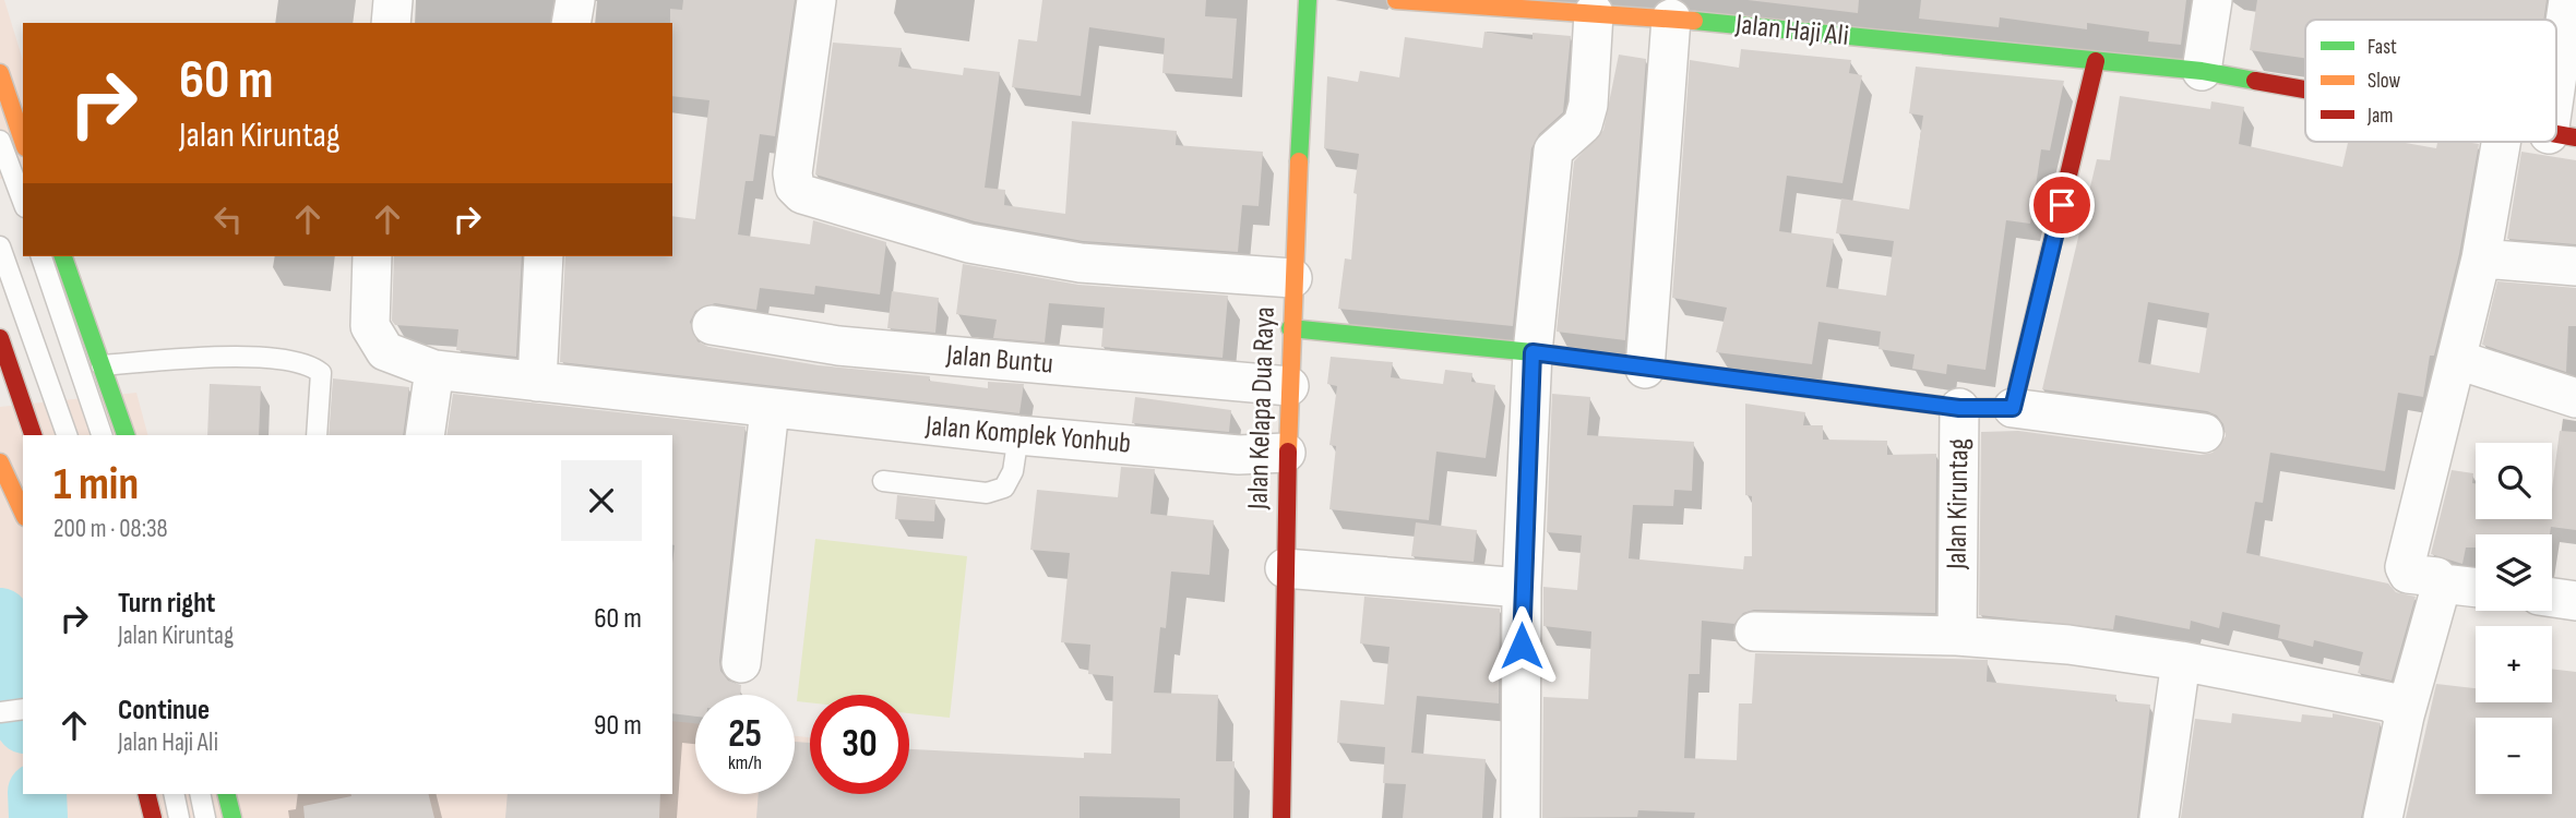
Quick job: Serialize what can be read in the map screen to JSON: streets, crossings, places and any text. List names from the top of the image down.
{
  "streets": {
    "street": [
      "Jalan Haji Ali",
      "Jalan Buntu",
      "Jalan Kelapa Dua Raya",
      "Jalan Komplek Yonhub",
      "Jalan Kiruntag"
    ]
  },
  "crossings": [
    ["Jalan Buntu", "Jalan Kelapa Dua Raya"],
    ["Jalan Kelapa Dua Raya", "Jalan Komplek Yonhub"],
    ["Jalan Kelapa Dua Raya", "Jalan Kiruntag"]
  ],
  "legend": ["Fast", "Slow", "Jam"],
  "page": {
    "turn": ["60 m", "Jalan Kiruntag"],
    "heading": ["1 min", "200 m · 08:38"],
    "map_buttons": ["+", "−"],
    "list": [
      {
        "name": "Turn right",
        "note": "Jalan Kiruntag",
        "value": "60 m"
      },
      {
        "name": "Continue",
        "note": "Jalan Haji Ali",
        "value": "90 m"
      }
    ],
    "speed": "25 km/h",
    "limit": "30"
  }
}
